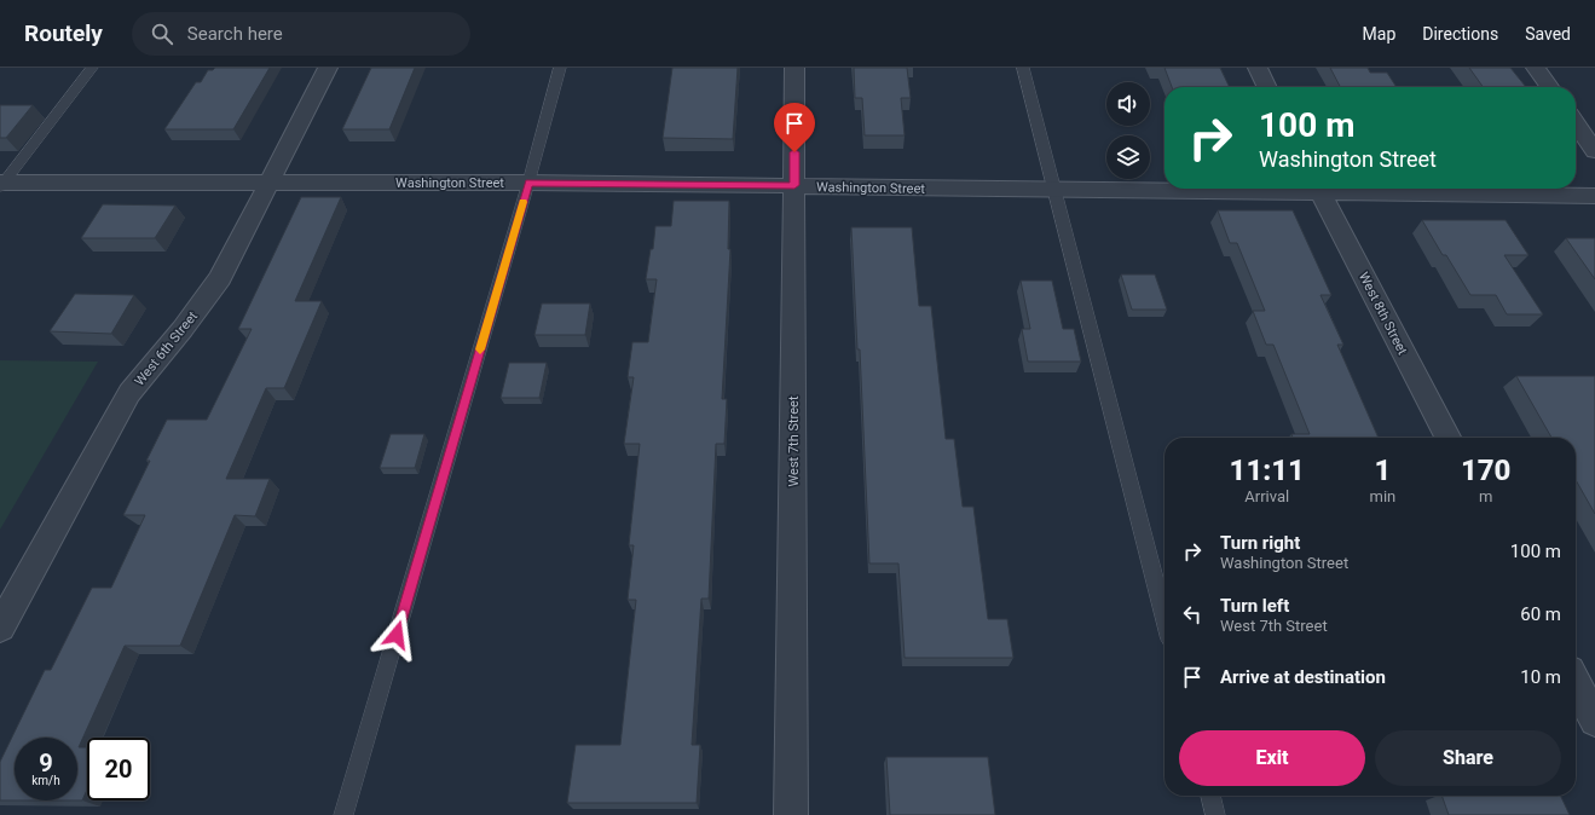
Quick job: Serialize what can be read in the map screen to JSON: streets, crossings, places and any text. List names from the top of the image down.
{
  "streets": {
    "street": [
      "Washington Street",
      "West 8th Street",
      "West 6th Street",
      "West 7th Street"
    ]
  },
  "crossings": [
    ["Washington Street", "West 6th Street"],
    ["Washington Street", "West 7th Street"]
  ],
  "page": {
    "header": "Routely",
    "search": "Search here",
    "nav": ["Map", "Directions", "Saved"],
    "turn": ["100 m", "Washington Street"],
    "eta": [
      "11:11",
      "Arrival",
      "1",
      "min",
      "170",
      "m"
    ],
    "list": [
      {
        "name": "Turn right",
        "note": "Washington Street",
        "value": "100 m"
      },
      {
        "name": "Turn left",
        "note": "West 7th Street",
        "value": "60 m"
      },
      {
        "name": "Arrive at destination",
        "value": "10 m"
      }
    ],
    "buttons": ["Exit", "Share"],
    "speed": "9 km/h",
    "limit": "20"
  }
}
